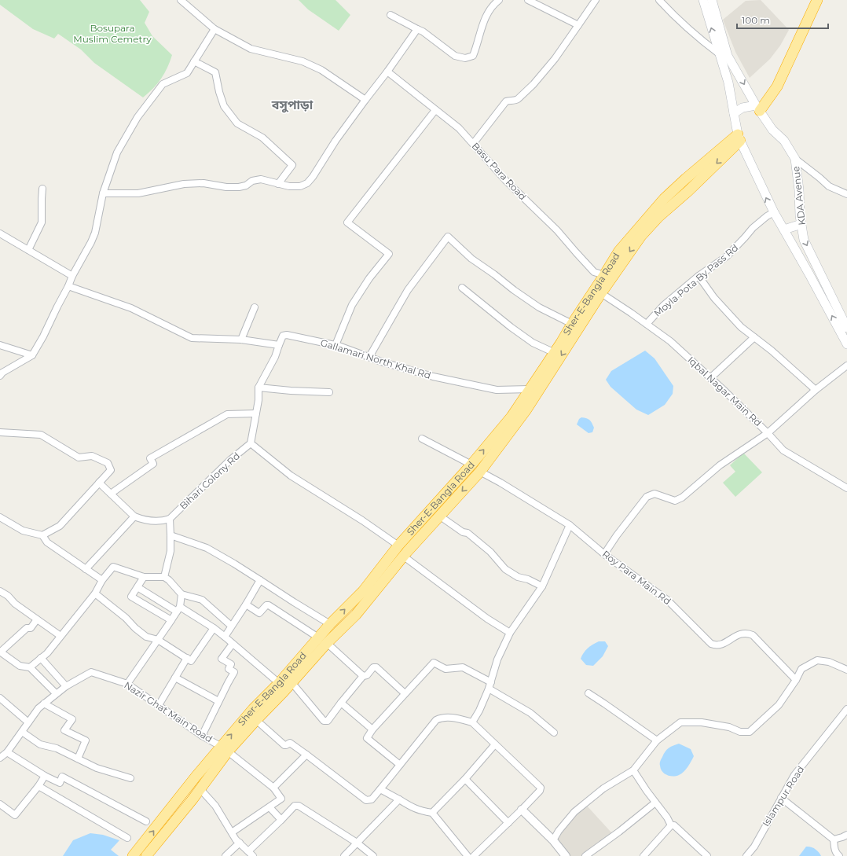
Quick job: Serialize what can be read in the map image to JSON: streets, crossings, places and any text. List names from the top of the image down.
{
  "streets": {
    "highway": ["Sher-E-Bangla Road"],
    "main road": ["KDA Avenue"],
    "street": [
      "Basu Para Road",
      "Moyla Pota By Pass Rd",
      "Gallamari North Khal Rd",
      "Iqbal Nagar Main Rd",
      "Bihari Colony Rd",
      "Roy Para Main Rd",
      "Nazir Ghat Main Road",
      "Islampur Road"
    ]
  },
  "crossings": [
    ["Basu Para Road", "Sher-E-Bangla Road"],
    ["KDA Avenue", "Moyla Pota By Pass Rd"],
    ["KDA Avenue", "Sher-E-Bangla Road"],
    ["Moyla Pota By Pass Rd", "Iqbal Nagar Main Rd"],
    ["Sher-E-Bangla Road", "Gallamari North Khal Rd"],
    ["Sher-E-Bangla Road", "Iqbal Nagar Main Rd"],
    ["Sher-E-Bangla Road", "Roy Para Main Rd"],
    ["Sher-E-Bangla Road", "Nazir Ghat Main Road"]
  ],
  "districts": ["বসুপাড়া"],
  "parks": ["Bosupara Muslim Cemetry"],
  "scale_bar": "100 m"
}
